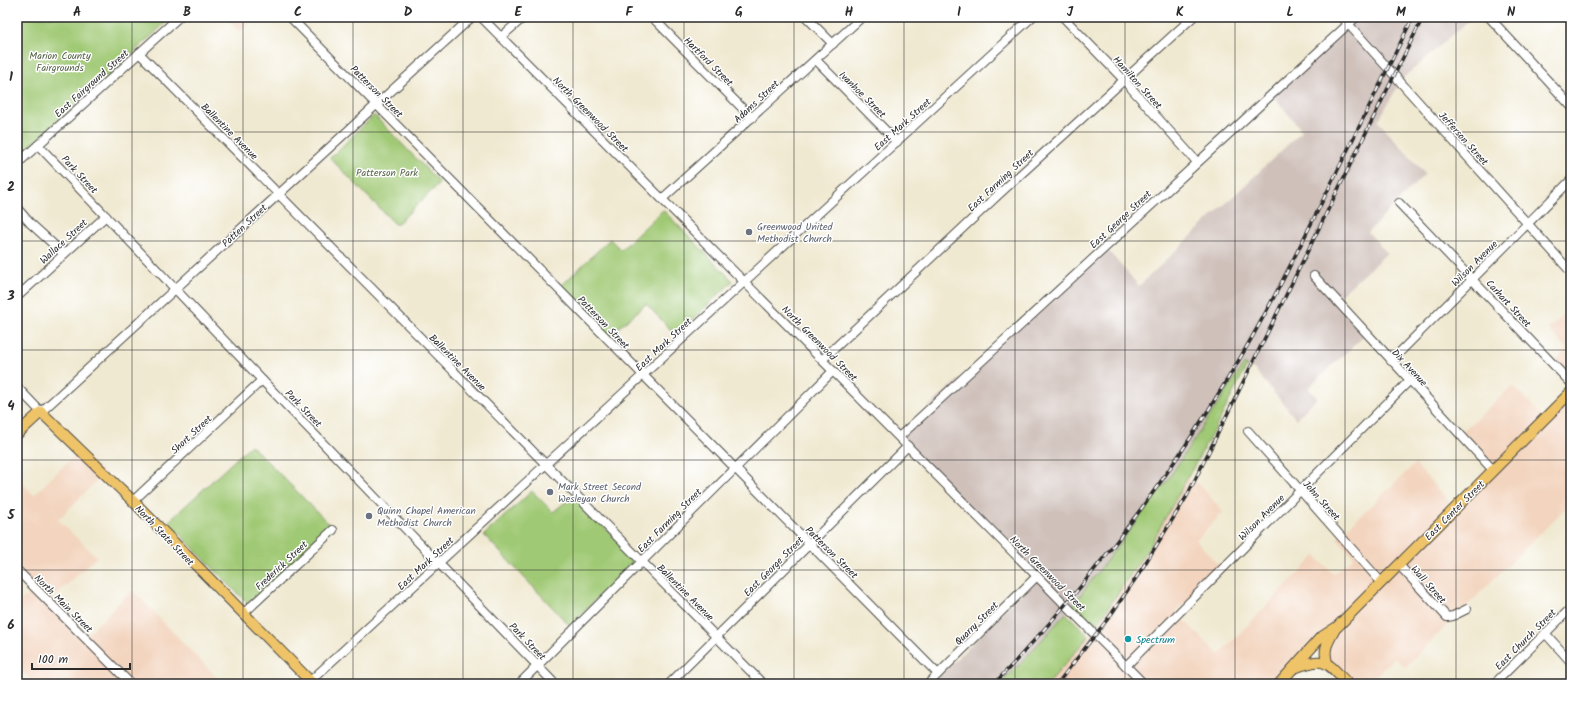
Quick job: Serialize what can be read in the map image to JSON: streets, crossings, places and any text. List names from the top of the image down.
{
  "streets": {
    "main road": ["Patten Street", "East Center Street", "North State Street"],
    "street": [
      "Hartford Street",
      "Hamilton Street",
      "East Fairground Street",
      "Patterson Street",
      "Ivanhoe Street",
      "Adams Street",
      "North Greenwood Street",
      "East Mark Street",
      "Ballentine Avenue",
      "Jefferson Street",
      "Park Street",
      "East Farming Street",
      "East George Street",
      "Wallace Street",
      "Wilson Avenue",
      "Carhart Street",
      "Dix Avenue",
      "Short Street",
      "John Street",
      "Frederick Street",
      "Wall Street",
      "North Main Street",
      "Quarry Street",
      "East Church Street"
    ]
  },
  "crossings": [
    ["Hartford Street", "Adams Street"],
    ["Hamilton Street", "East Farming Street"],
    ["Hamilton Street", "East George Street"],
    ["East Fairground Street", "Ballentine Avenue"],
    ["East Fairground Street", "Park Street"],
    ["Patterson Street", "East Mark Street"],
    ["Patterson Street", "East Farming Street"],
    ["Patterson Street", "East George Street"],
    ["Patterson Street", "Patten Street"],
    ["Patterson Street", "Quarry Street"],
    ["Ivanhoe Street", "Adams Street"],
    ["Ivanhoe Street", "East Mark Street"],
    ["Adams Street", "North Greenwood Street"],
    ["North Greenwood Street", "East Mark Street"],
    ["North Greenwood Street", "East Farming Street"],
    ["North Greenwood Street", "East George Street"],
    ["North Greenwood Street", "Wilson Avenue"],
    ["North Greenwood Street", "Quarry Street"],
    ["East Mark Street", "Ballentine Avenue"],
    ["East Mark Street", "Park Street"],
    ["East Mark Street", "North State Street"],
    ["Ballentine Avenue", "East Farming Street"],
    ["Ballentine Avenue", "East George Street"],
    ["Ballentine Avenue", "Patten Street"],
    ["Jefferson Street", "East George Street"],
    ["Jefferson Street", "Wilson Avenue"],
    ["Park Street", "East Farming Street"],
    ["Park Street", "Patten Street"],
    ["Park Street", "Wallace Street"],
    ["Park Street", "Short Street"],
    ["Patten Street", "North State Street"],
    ["Wilson Avenue", "Carhart Street"],
    ["Wilson Avenue", "Dix Avenue"],
    ["Wilson Avenue", "John Street"],
    ["Dix Avenue", "East Center Street"],
    ["Short Street", "North State Street"],
    ["John Street", "East Center Street"],
    ["East Center Street", "Wall Street"],
    ["North State Street", "Frederick Street"]
  ],
  "parks": ["Marion County Fairgrounds", "Patterson Park"],
  "places": [
    "Greenwood United Methodist Church",
    "Mark Street Second Wesleyan Church",
    "Quinn Chapel American Methodist Church",
    "Spectrum"
  ],
  "scale_bar": "100 m",
  "grid": {
    "columns": [
      "A",
      "B",
      "C",
      "D",
      "E",
      "F",
      "G",
      "H",
      "I",
      "J",
      "K",
      "L",
      "M",
      "N"
    ],
    "rows": [
      "1",
      "2",
      "3",
      "4",
      "5",
      "6"
    ]
  }
}
